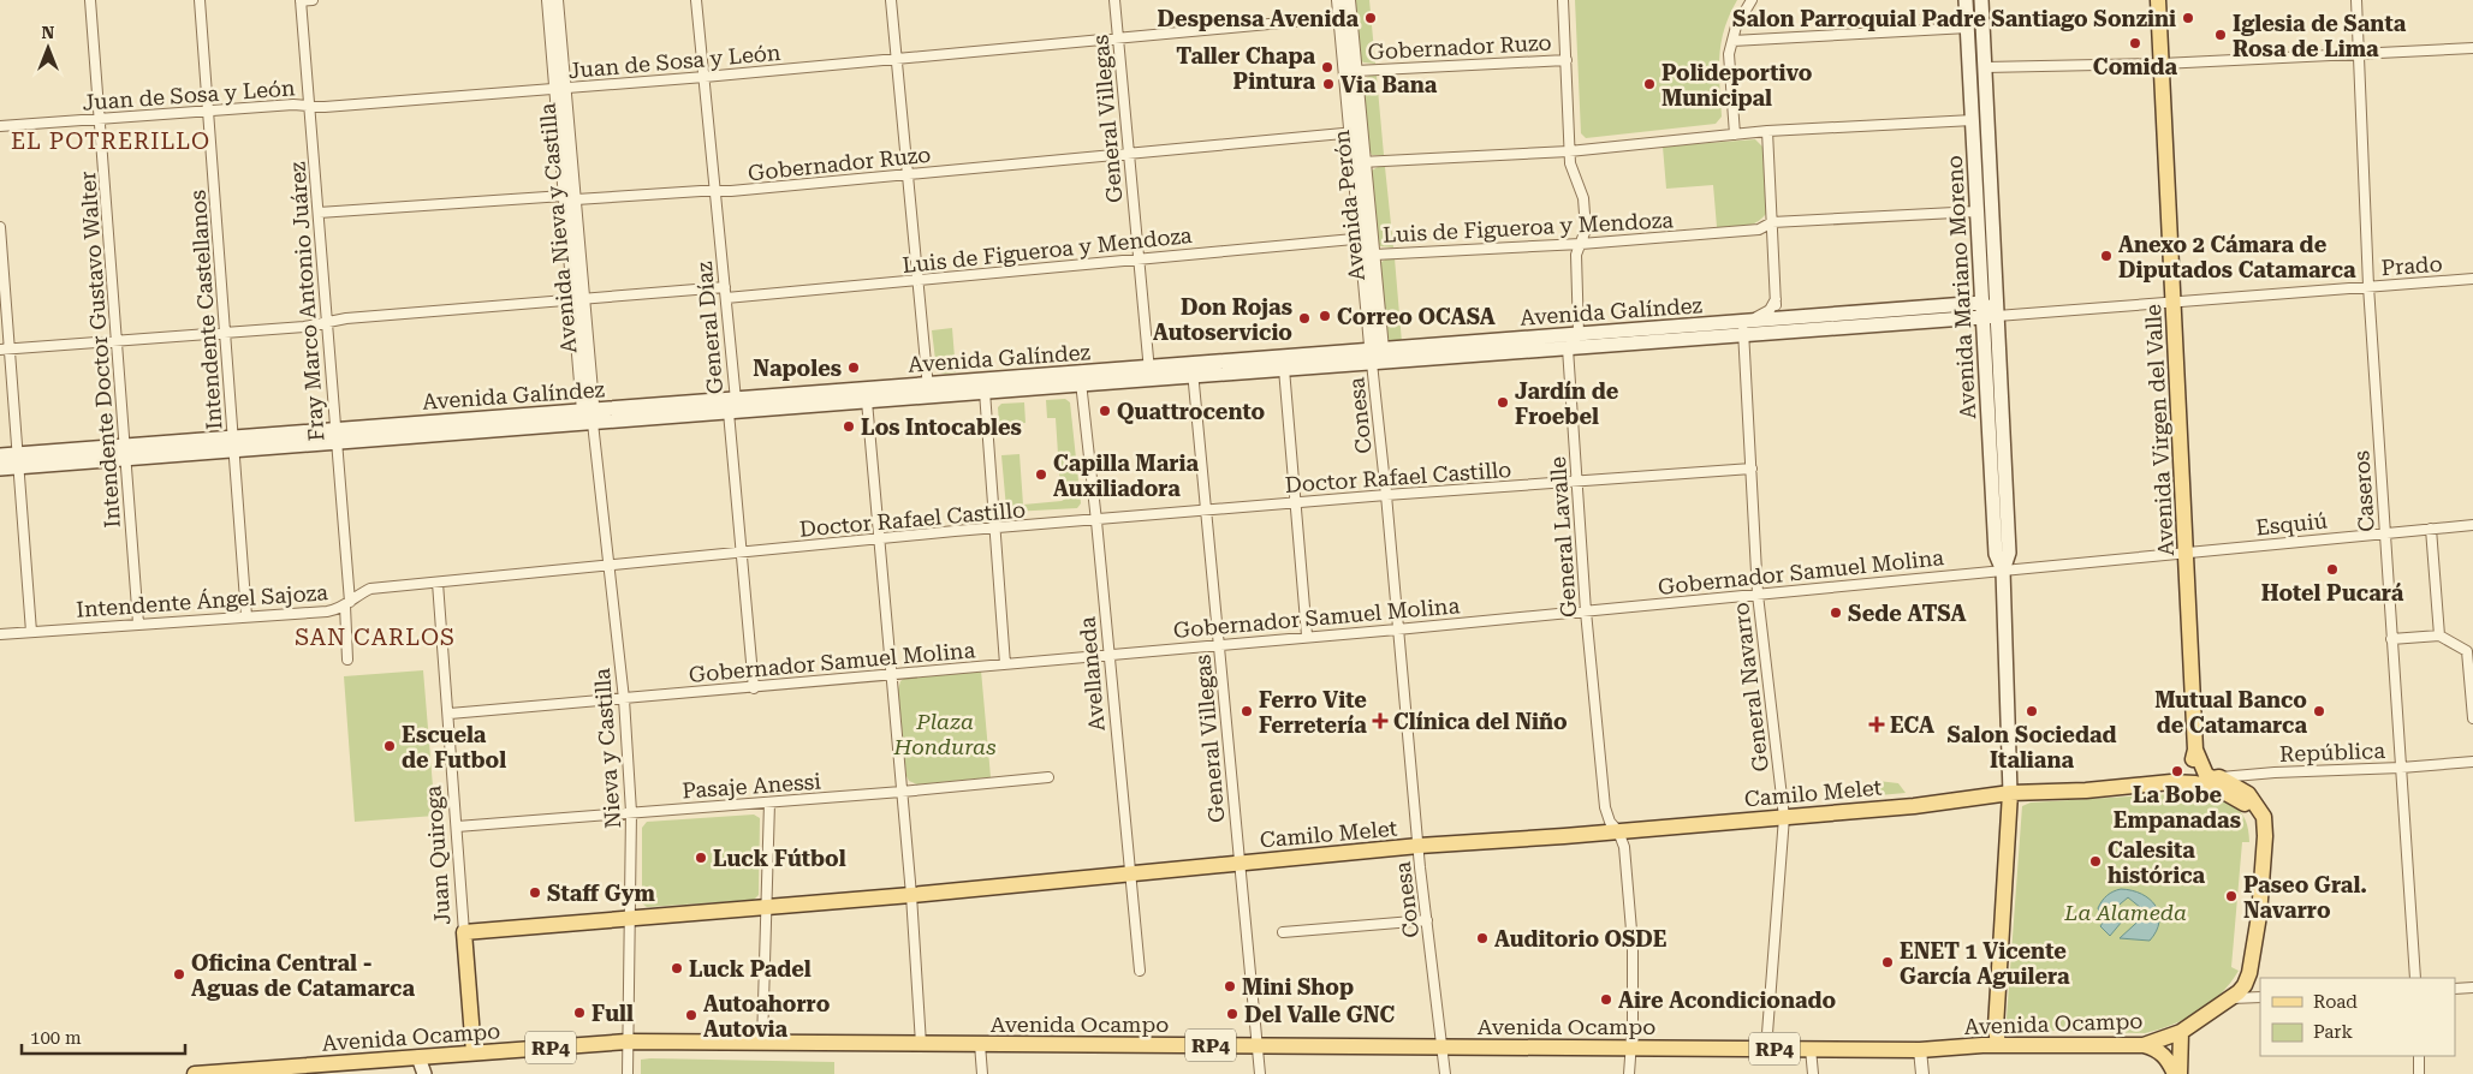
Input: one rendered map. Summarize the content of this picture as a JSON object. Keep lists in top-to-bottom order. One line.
{"streets":{"main road":["Avenida Mariano Moreno","Avenida Galíndez","Avenida Virgen del Valle","Camilo Melet","Juan Quiroga","Avenida Ocampo","RP4"],"street":["Gobernador Ruzo","Juan de Sosa y León","General Villegas","Avenida Perón","Luis de Figueroa y Mendoza","Avenida Nieva y Castilla","Prado","Fray Marco Antonio Juárez","Intendente Castellanos","General Díaz","Intendente Doctor Gustavo Walter","Conesa","Doctor Rafael Castillo","Caseros","Esquiú","General Lavalle","Gobernador Samuel Molina","Intendente Ángel Sajoza","Avellaneda","General Navarro","Nieva y Castilla","República","Pasaje Anessi"]},"crossings":[["Gobernador Ruzo","General Villegas"],["Gobernador Ruzo","Avenida Perón"],["Gobernador Ruzo","Avenida Nieva y Castilla"],["Gobernador Ruzo","Fray Marco Antonio Juárez"],["Gobernador Ruzo","General Díaz"],["Juan de Sosa y León","General Villegas"],["Juan de Sosa y León","Avenida Perón"],["Juan de Sosa y León","Avenida Nieva y Castilla"],["Juan de Sosa y León","Fray Marco Antonio Juárez"],["Juan de Sosa y León","Intendente Castellanos"],["Juan de Sosa y León","General Díaz"],["Juan de Sosa y León","Intendente Doctor Gustavo Walter"],["General Villegas","Luis de Figueroa y Mendoza"],["General Villegas","Avenida Galíndez"],["General Villegas","Doctor Rafael Castillo"],["General Villegas","Gobernador Samuel Molina"],["General Villegas","Camilo Melet"],["General Villegas","Avenida Ocampo"],["Avenida Perón","Luis de Figueroa y Mendoza"],["Avenida Perón","Avenida Galíndez"],["Avenida Perón","Conesa"],["Luis de Figueroa y Mendoza","Avenida Mariano Moreno"],["Luis de Figueroa y Mendoza","General Díaz"],["Avenida Nieva y Castilla","Avenida Galíndez"],["Avenida Nieva y Castilla","Nieva y Castilla"],["Prado","Avenida Galíndez"],["Prado","Avenida Virgen del Valle"],["Prado","Caseros"],["Avenida Mariano Moreno","Avenida Galíndez"],["Avenida Mariano Moreno","Gobernador Samuel Molina"],["Avenida Mariano Moreno","Camilo Melet"],["Avenida Mariano Moreno","Avenida Ocampo"],["Fray Marco Antonio Juárez","Avenida Galíndez"],["Fray Marco Antonio Juárez","Intendente Ángel Sajoza"],["Intendente Castellanos","Avenida Galíndez"],["Intendente Castellanos","Intendente Ángel Sajoza"],["Avenida Galíndez","General Díaz"],["Avenida Galíndez","Intendente Doctor Gustavo Walter"],["Avenida Galíndez","Conesa"],["Avenida Galíndez","Avenida Virgen del Valle"],["Avenida Galíndez","General Lavalle"],["Avenida Galíndez","Avellaneda"],["Avenida Galíndez","General Navarro"],["Avenida Galíndez","Nieva y Castilla"],["General Díaz","Doctor Rafael Castillo"],["General Díaz","Gobernador Samuel Molina"],["Intendente Doctor Gustavo Walter","Intendente Ángel Sajoza"],["Conesa","Doctor Rafael Castillo"],["Conesa","Gobernador Samuel Molina"],["Conesa","Camilo Melet"],["Conesa","Avenida Ocampo"],["Avenida Virgen del Valle","Esquiú"],["Avenida Virgen del Valle","Gobernador Samuel Molina"],["Avenida Virgen del Valle","República"],["Avenida Virgen del Valle","Camilo Melet"],["Doctor Rafael Castillo","General Lavalle"],["Doctor Rafael Castillo","Intendente Ángel Sajoza"],["Doctor Rafael Castillo","Avellaneda"],["Doctor Rafael Castillo","General Navarro"],["Doctor Rafael Castillo","Nieva y Castilla"],["Doctor Rafael Castillo","Juan Quiroga"],["Caseros","Esquiú"],["Caseros","República"],["Esquiú","Gobernador Samuel Molina"],["General Lavalle","Gobernador Samuel Molina"],["General Lavalle","Camilo Melet"],["General Lavalle","Avenida Ocampo"],["Gobernador Samuel Molina","Avellaneda"],["Gobernador Samuel Molina","General Navarro"],["Gobernador Samuel Molina","Nieva y Castilla"],["Gobernador Samuel Molina","Juan Quiroga"],["Intendente Ángel Sajoza","Juan Quiroga"],["Avellaneda","Camilo Melet"],["General Navarro","Camilo Melet"],["General Navarro","Avenida Ocampo"],["Nieva y Castilla","Pasaje Anessi"],["Nieva y Castilla","Camilo Melet"],["Nieva y Castilla","Avenida Ocampo"],["República","Camilo Melet"],["Pasaje Anessi","Juan Quiroga"],["Camilo Melet","Juan Quiroga"],["Juan Quiroga","Avenida Ocampo"]],"districts":["EL POTRERILLO","SAN CARLOS"],"parks":["Plaza Honduras","La Alameda"],"places":{"other":["Despensa Avenida","Salon Parroquial Padre Santiago Sonzini","Iglesia de Santa Rosa de Lima","Comida","Taller Chapa Pintura","Via Bana","Polideportivo Municipal","Anexo 2 Cámara de Diputados Catamarca","Correo OCASA","Don Rojas Autoservicio","Napoles","Jardín de Froebel","Quattrocento","Los Intocables","Capilla Maria Auxiliadora","Hotel Pucará","Sede ATSA","Ferro Vite Ferretería","Salon Sociedad Italiana","Mutual Banco de Catamarca","Escuela de Futbol","La Bobe Empanadas","Luck Fútbol","Calesita histórica","Staff Gym","Paseo Gral. Navarro","Auditorio OSDE","ENET 1 Vicente García Aguilera","Luck Padel","Oficina Central - Aguas de Catamarca","Mini Shop","Aire Acondicionado","Full","Del Valle GNC","Autoahorro Autovia"],"health":["Clínica del Niño","ECA"]},"legend":["Road","Park"],"scale_bar":"100 m","north":"top"}
